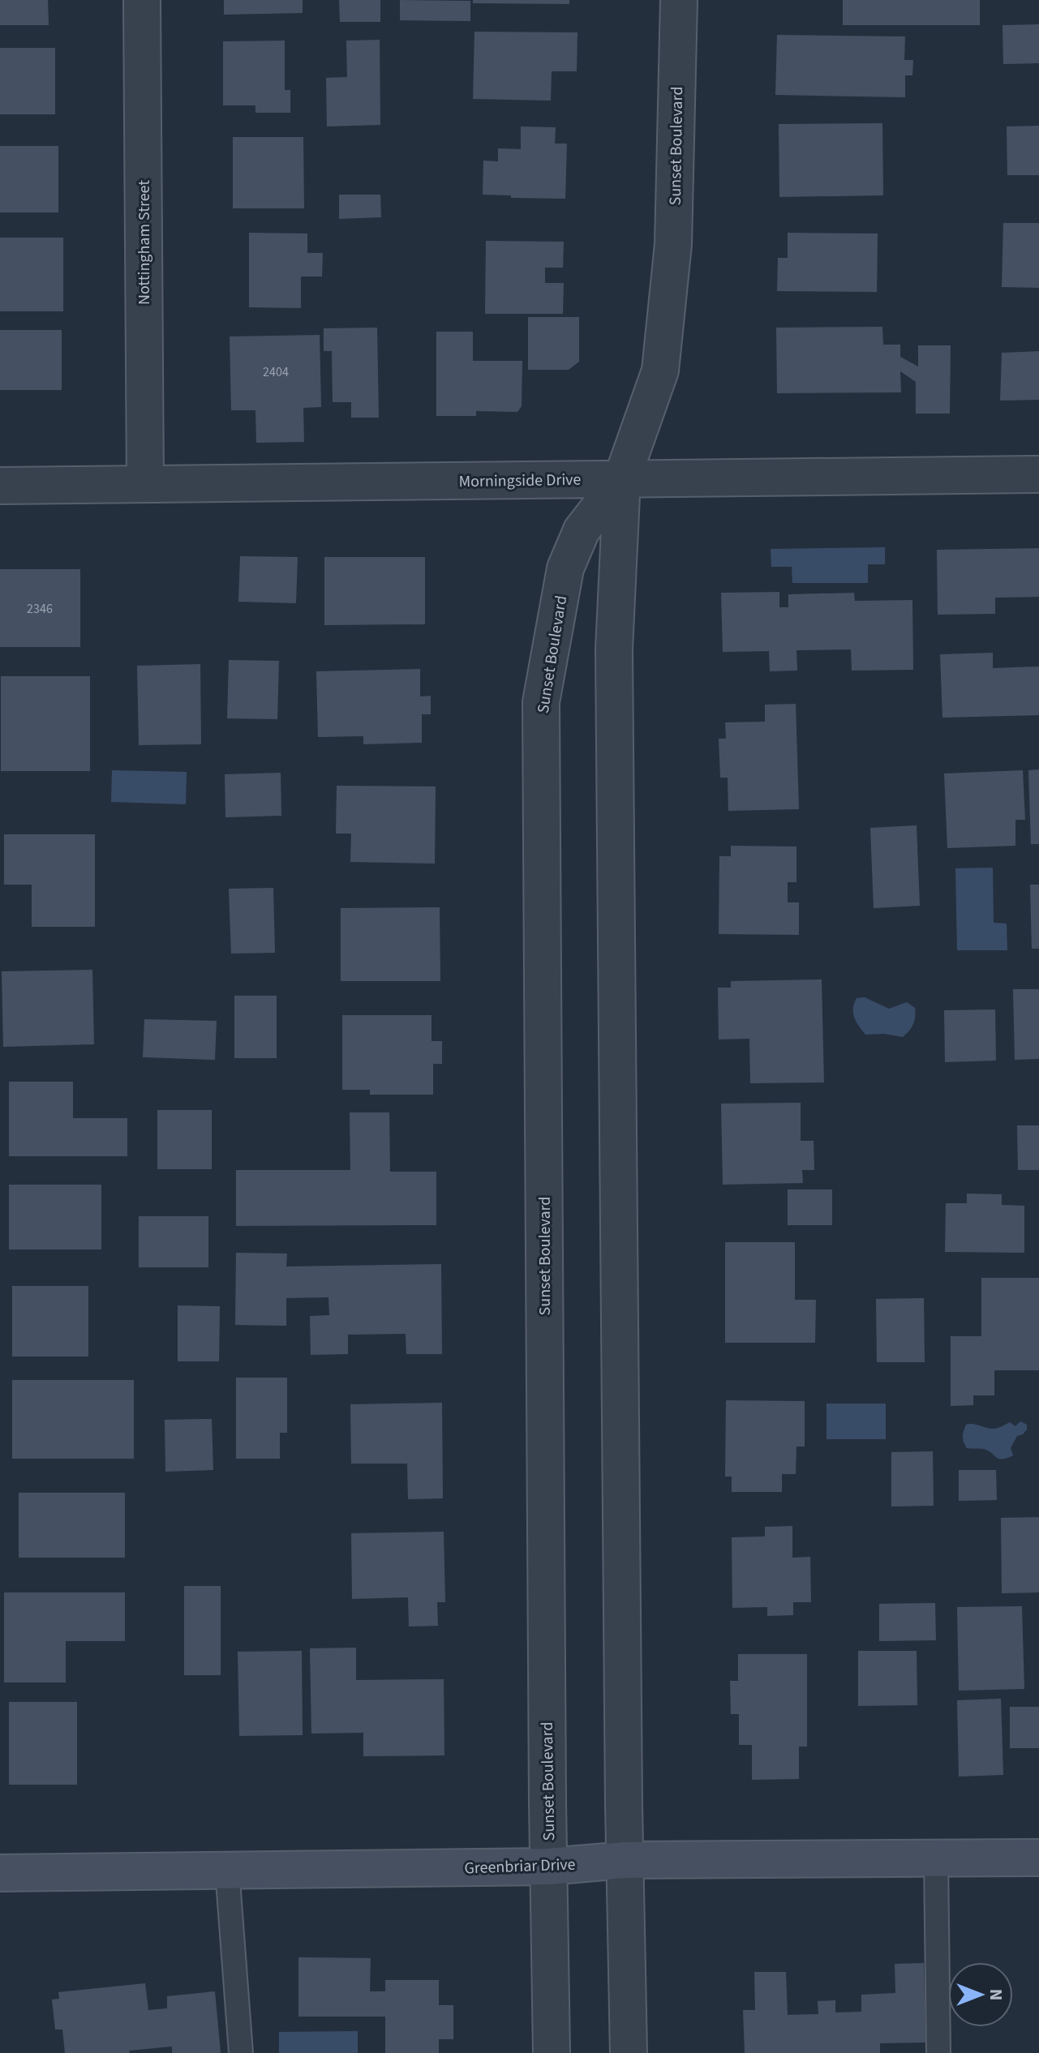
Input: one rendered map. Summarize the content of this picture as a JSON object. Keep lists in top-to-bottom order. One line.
{"streets":{"main road":["Greenbriar Drive"],"street":["Sunset Boulevard","Nottingham Street","Morningside Drive"]},"crossings":[["Sunset Boulevard","Morningside Drive"],["Sunset Boulevard","Greenbriar Drive"],["Nottingham Street","Morningside Drive"]],"house_numbers":["2404","2346"],"north":"right"}
